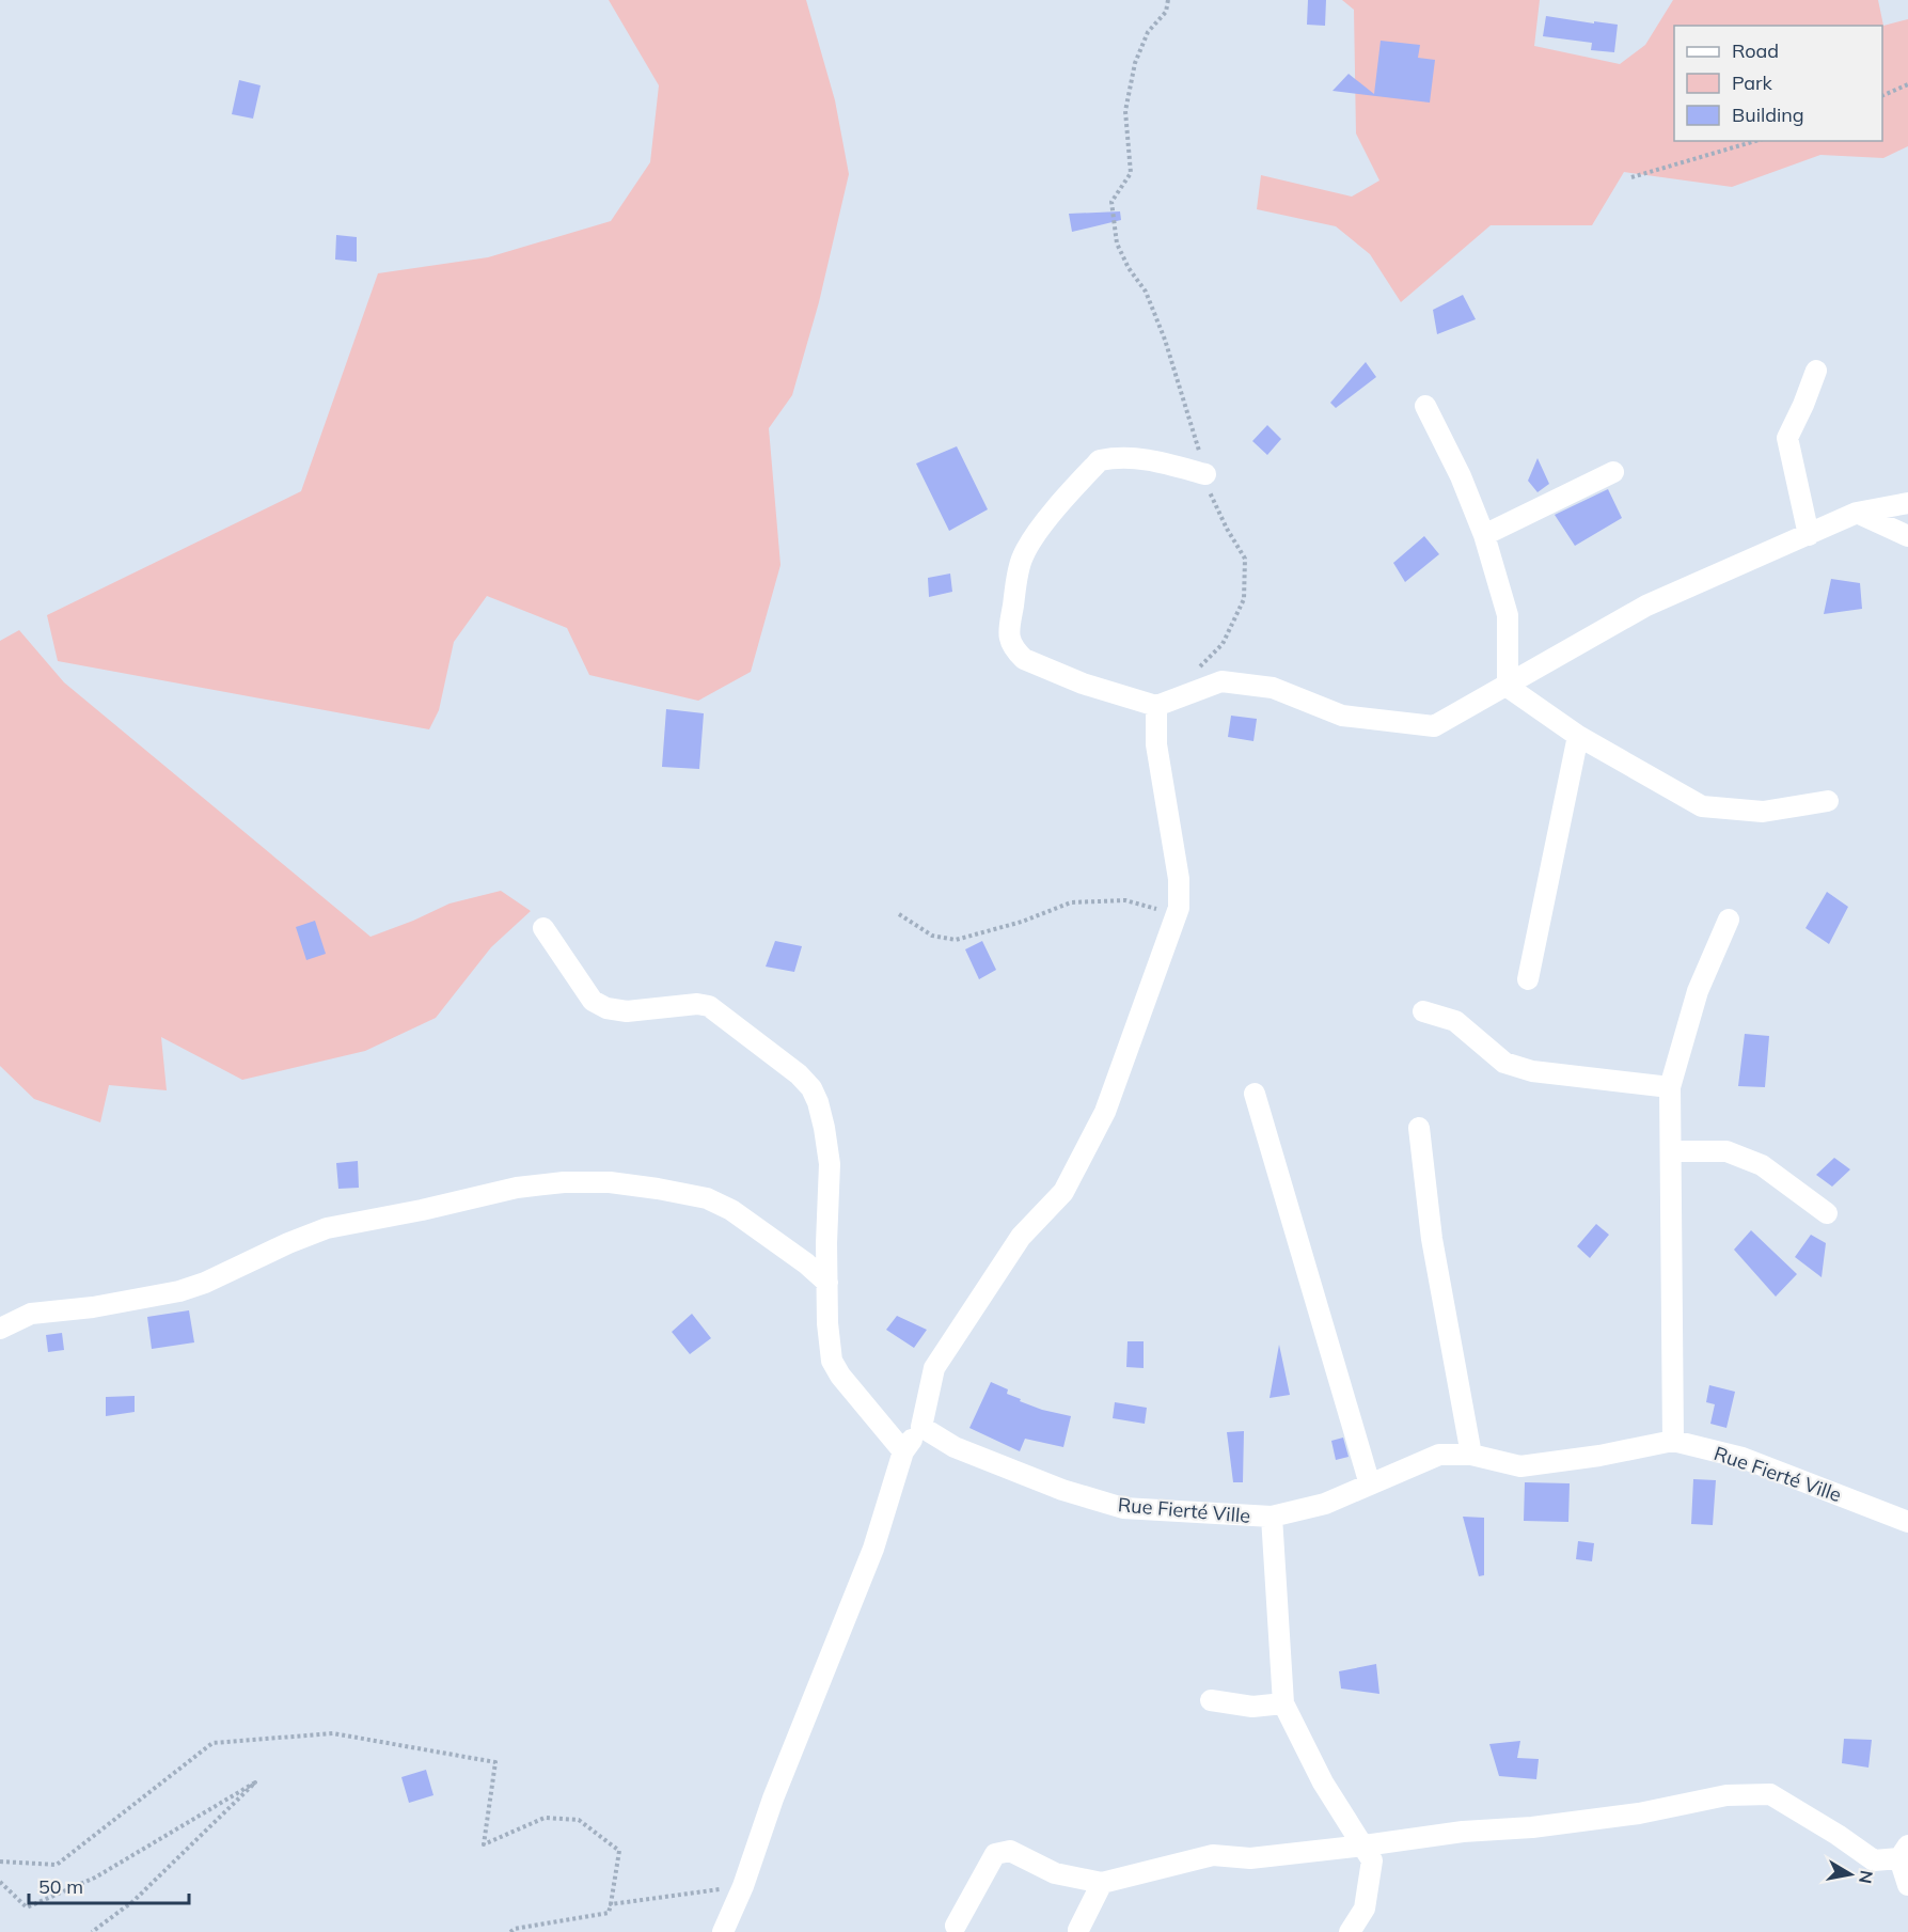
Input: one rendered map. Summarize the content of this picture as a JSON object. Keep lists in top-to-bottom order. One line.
{"streets":{"street":["Rue Fierté Ville"]},"legend":["Road","Park","Building"],"scale_bar":"50 m","north":"right"}
